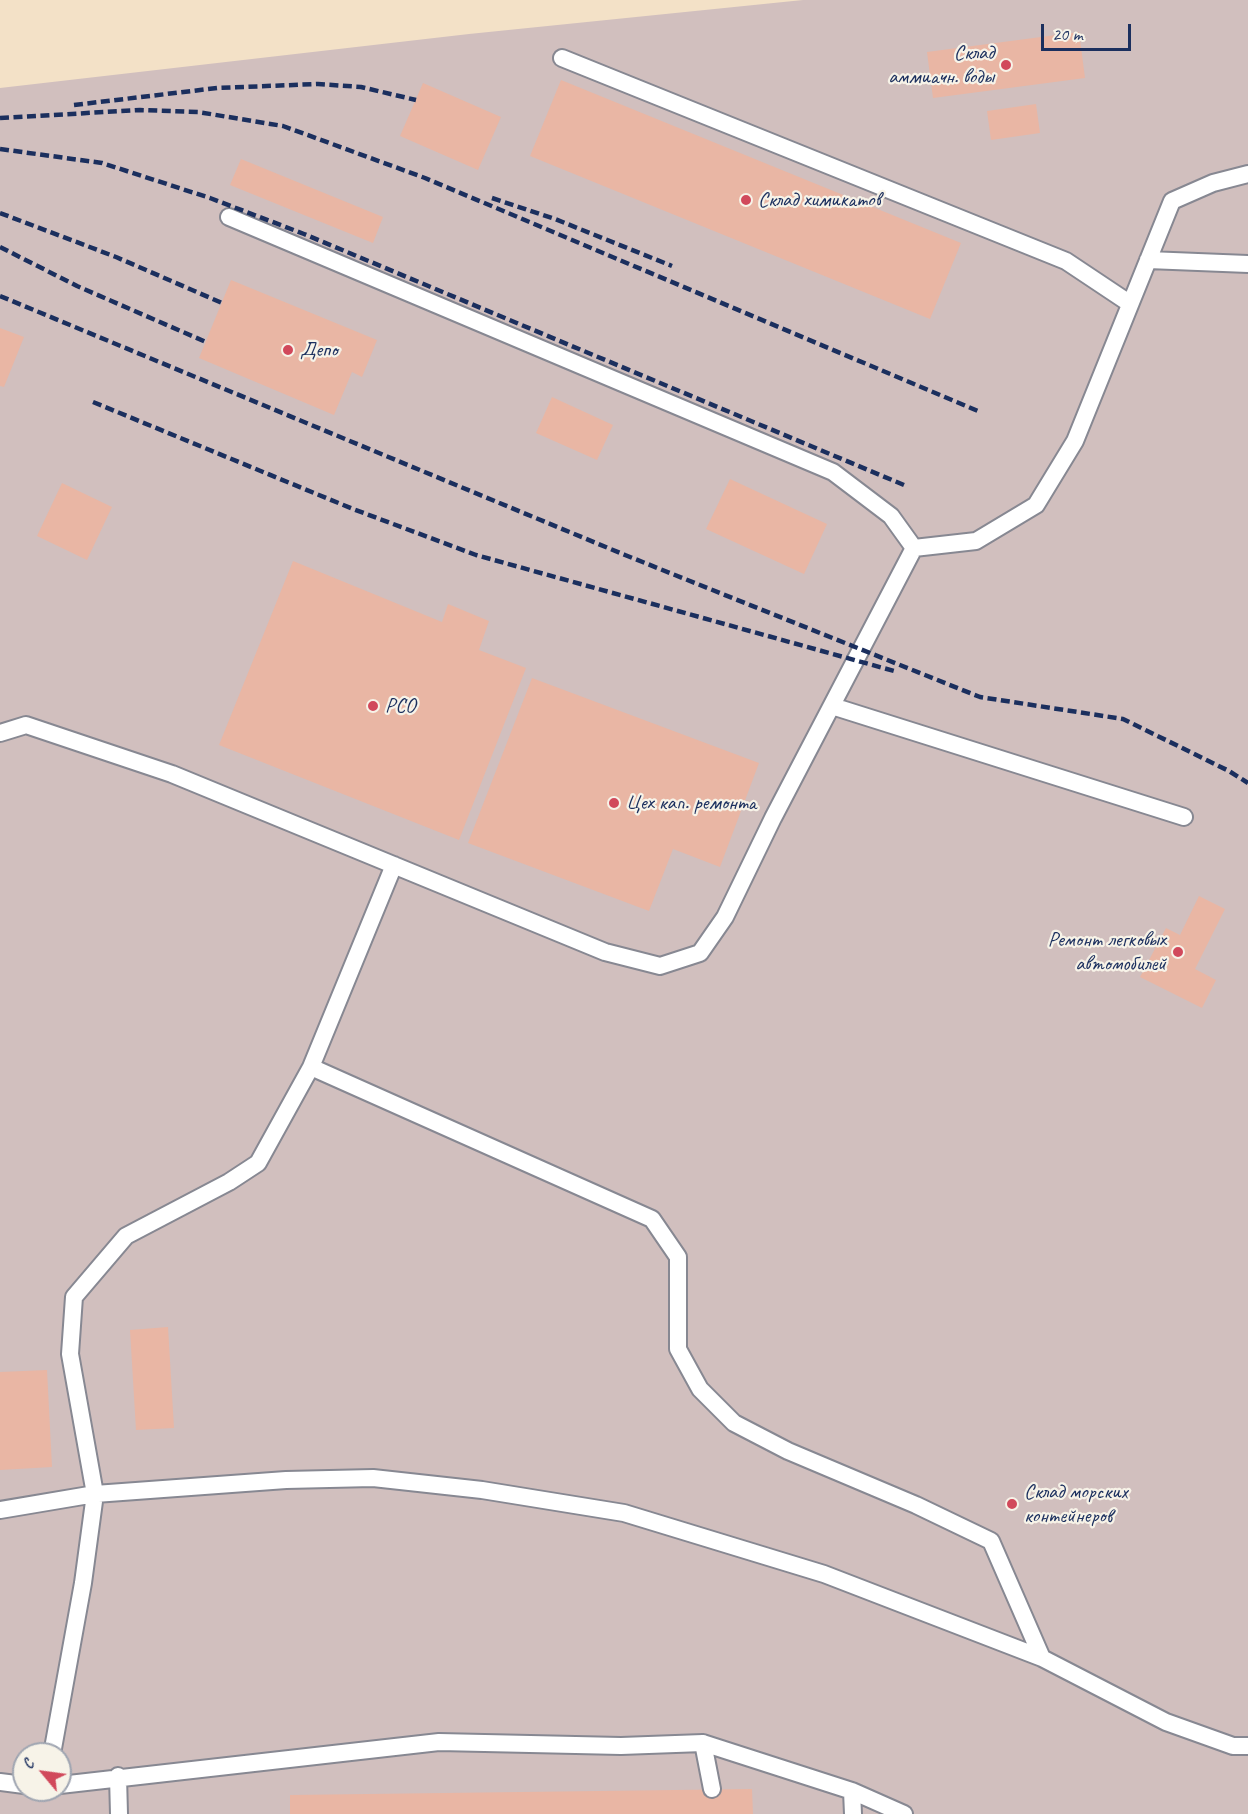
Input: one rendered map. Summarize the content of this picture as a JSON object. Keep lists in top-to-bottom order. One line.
{"places":["Склад аммиачн. воды","Склад химикатов","Депо","РСО","Цех кап. ремонта","Ремонт легковых автомобилей","Склад морских контейнеров"],"scale_bar":"20 m","north":"top left"}
